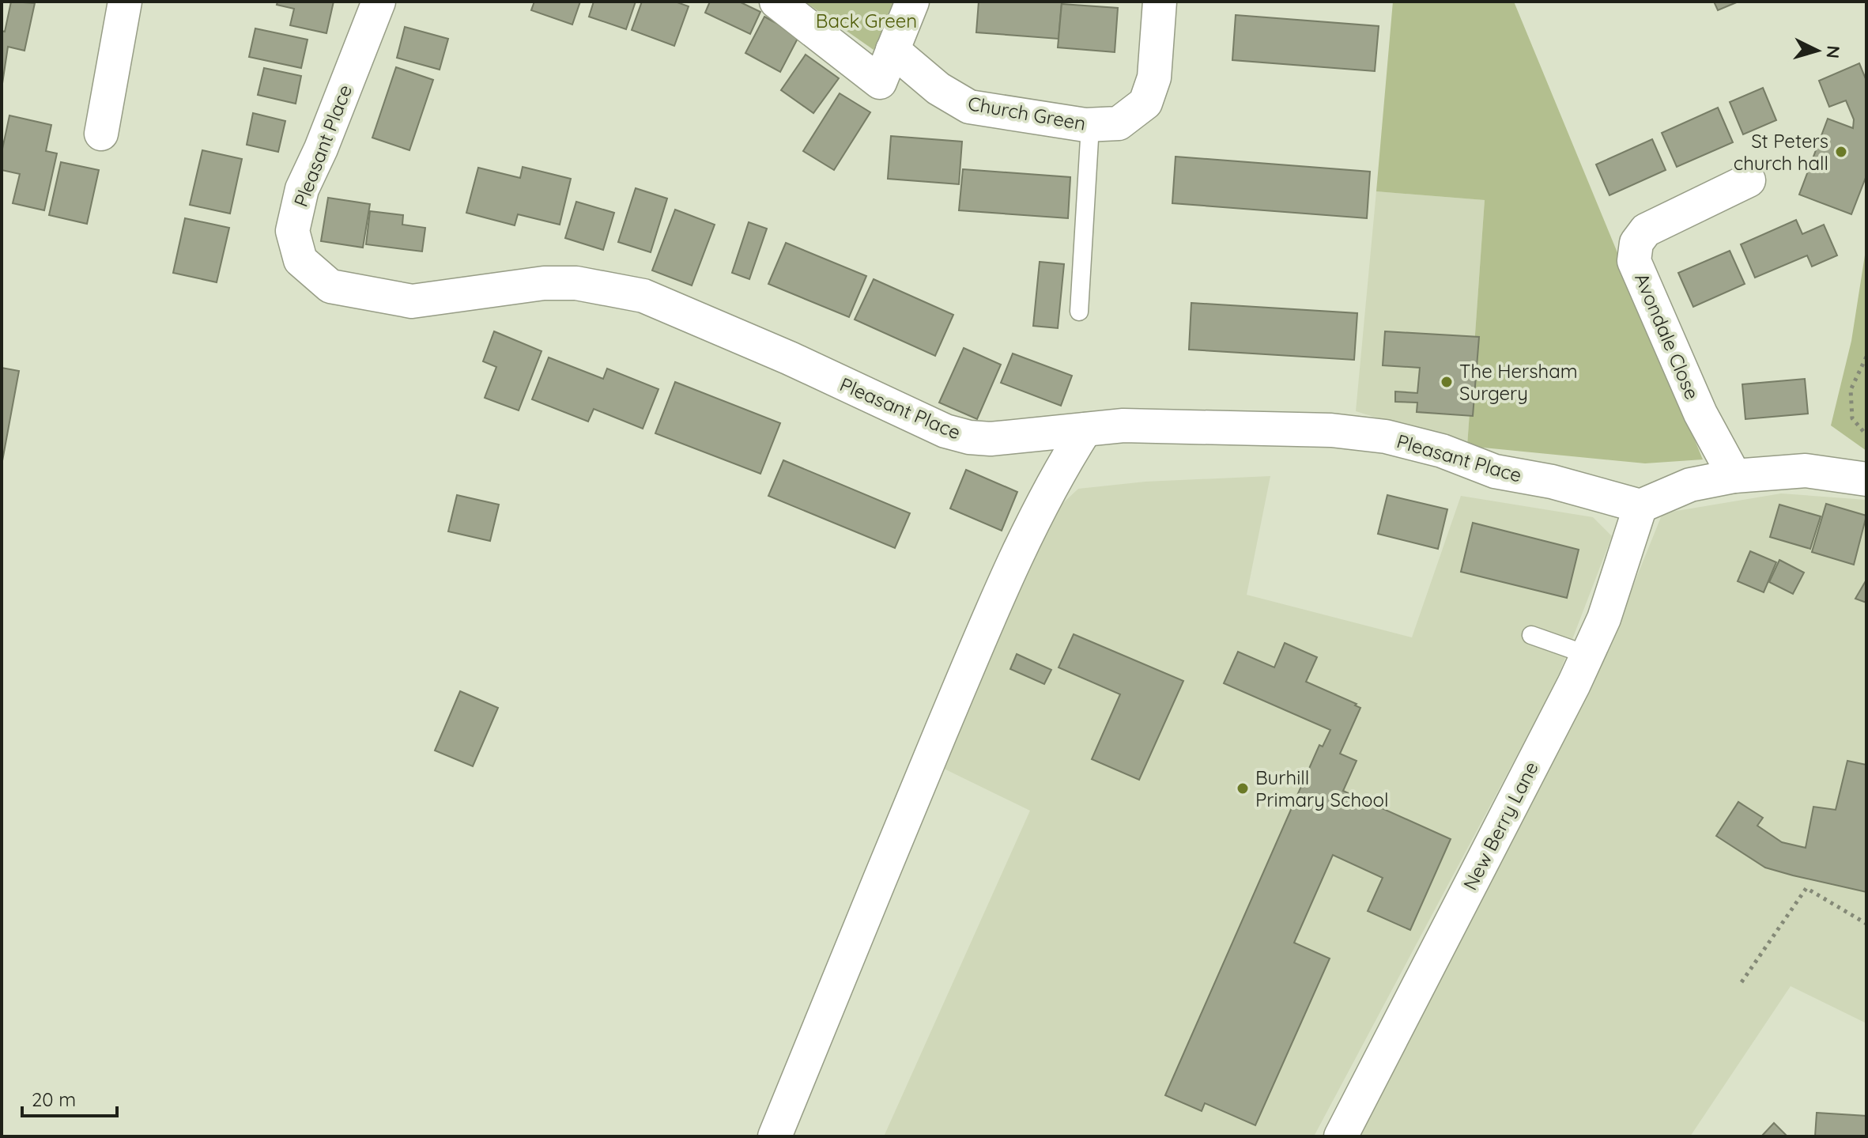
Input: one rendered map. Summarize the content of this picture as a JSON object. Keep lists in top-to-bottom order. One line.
{"streets":{"street":["Church Green","Pleasant Place","Avondale Close","New Berry Lane"]},"crossings":[["Pleasant Place","New Berry Lane"]],"parks":["Back Green"],"places":["St Peters church hall","The Hersham Surgery","Burhill Primary School"],"scale_bar":"20 m","north":"right"}
